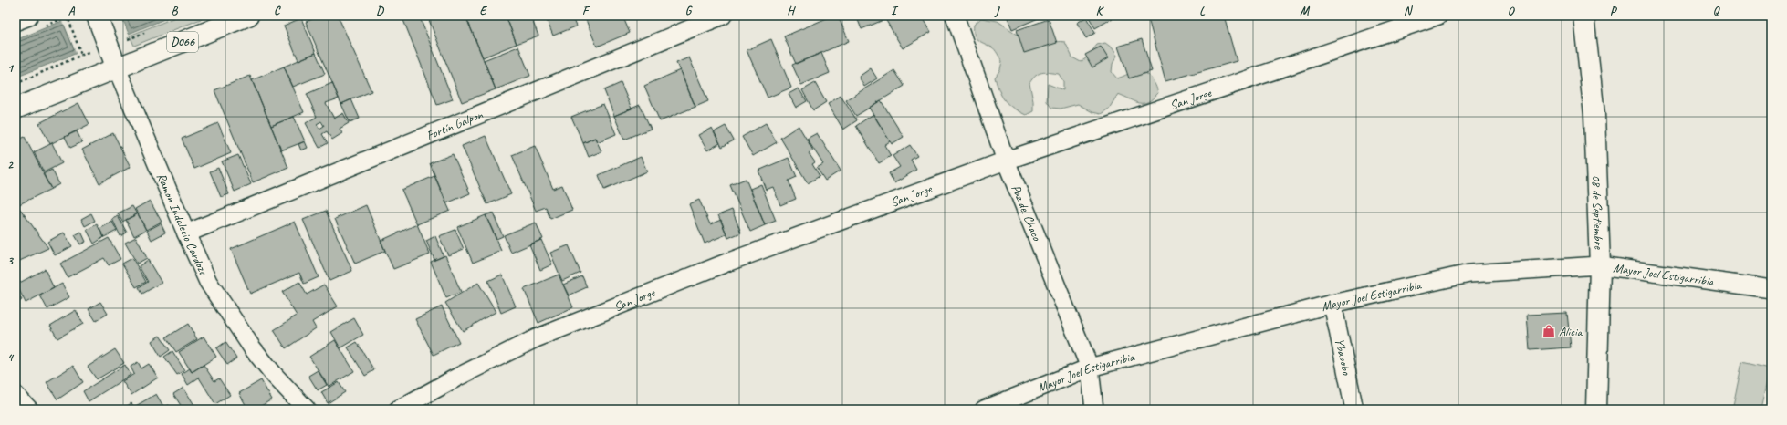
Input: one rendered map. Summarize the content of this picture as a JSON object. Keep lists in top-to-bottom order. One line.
{"streets":{"main road":["D066","08 de Septiembre","Ramon Indalecio Cardozo"],"street":["San Jorge","Fortín Galpon","Paz del Chaco","Mayor Joel Estigarribia","Ybapobo"]},"crossings":[["D066","Ramon Indalecio Cardozo"],["San Jorge","Paz del Chaco"],["Fortín Galpon","Ramon Indalecio Cardozo"],["Paz del Chaco","Mayor Joel Estigarribia"],["08 de Septiembre","Mayor Joel Estigarribia"],["Mayor Joel Estigarribia","Ybapobo"]],"places":{"shop":["Alicia"]},"grid":{"columns":["A","B","C","D","E","F","G","H","I","J","K","L","M","N","O","P","Q"],"rows":["1","2","3","4"]}}
